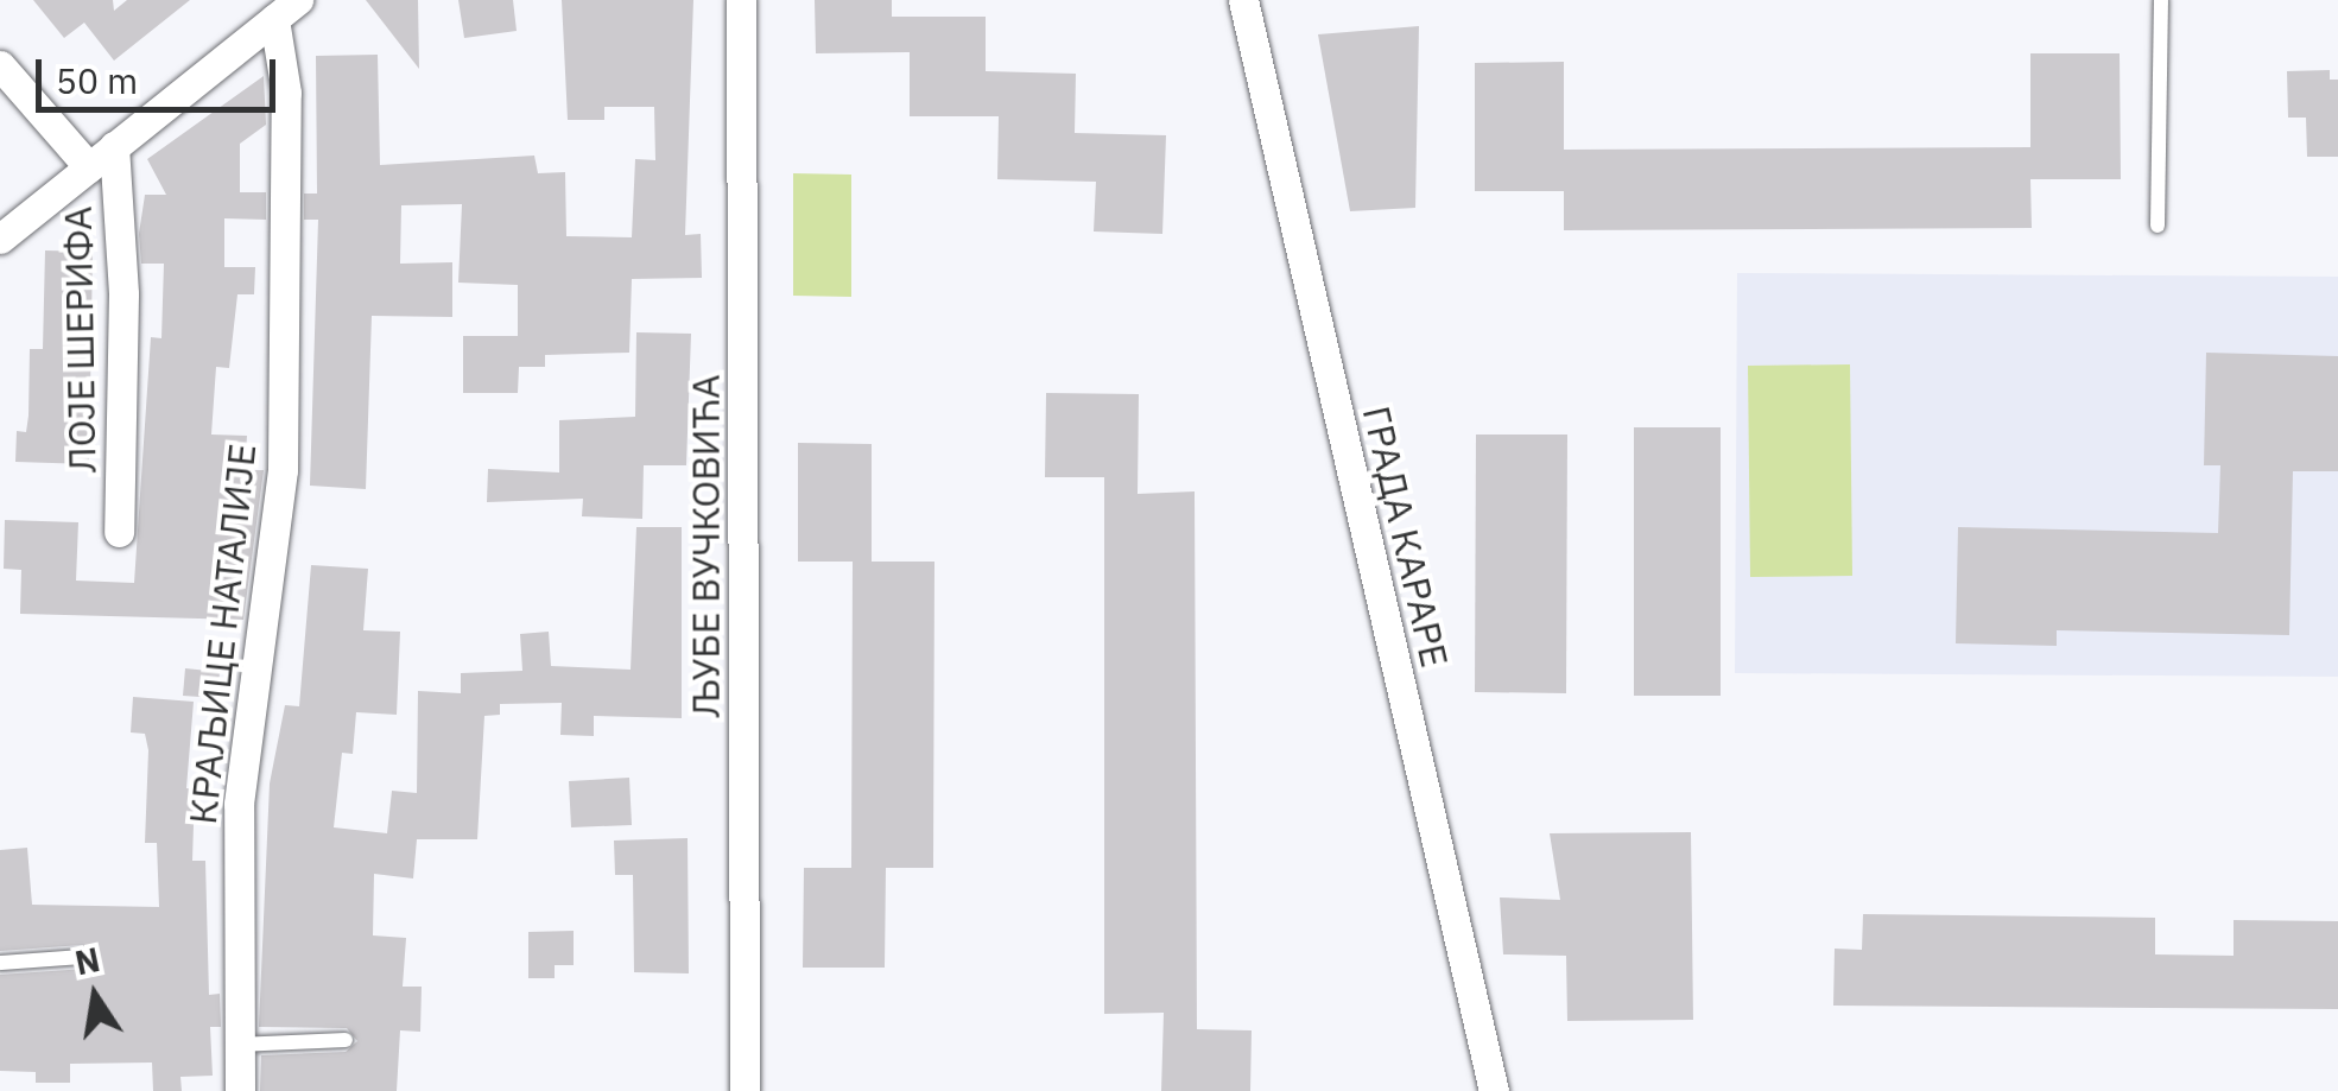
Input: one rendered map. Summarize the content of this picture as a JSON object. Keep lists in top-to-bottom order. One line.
{"streets":{"street":["ЛОЈЕ ШЕРИФА","ГРАДА КАРАРЕ","ЉУБЕ ВУЧКОВИЋА","КРАЉИЦЕ НАТАЛИЈЕ"]},"scale_bar":"50 m","north":"top"}
